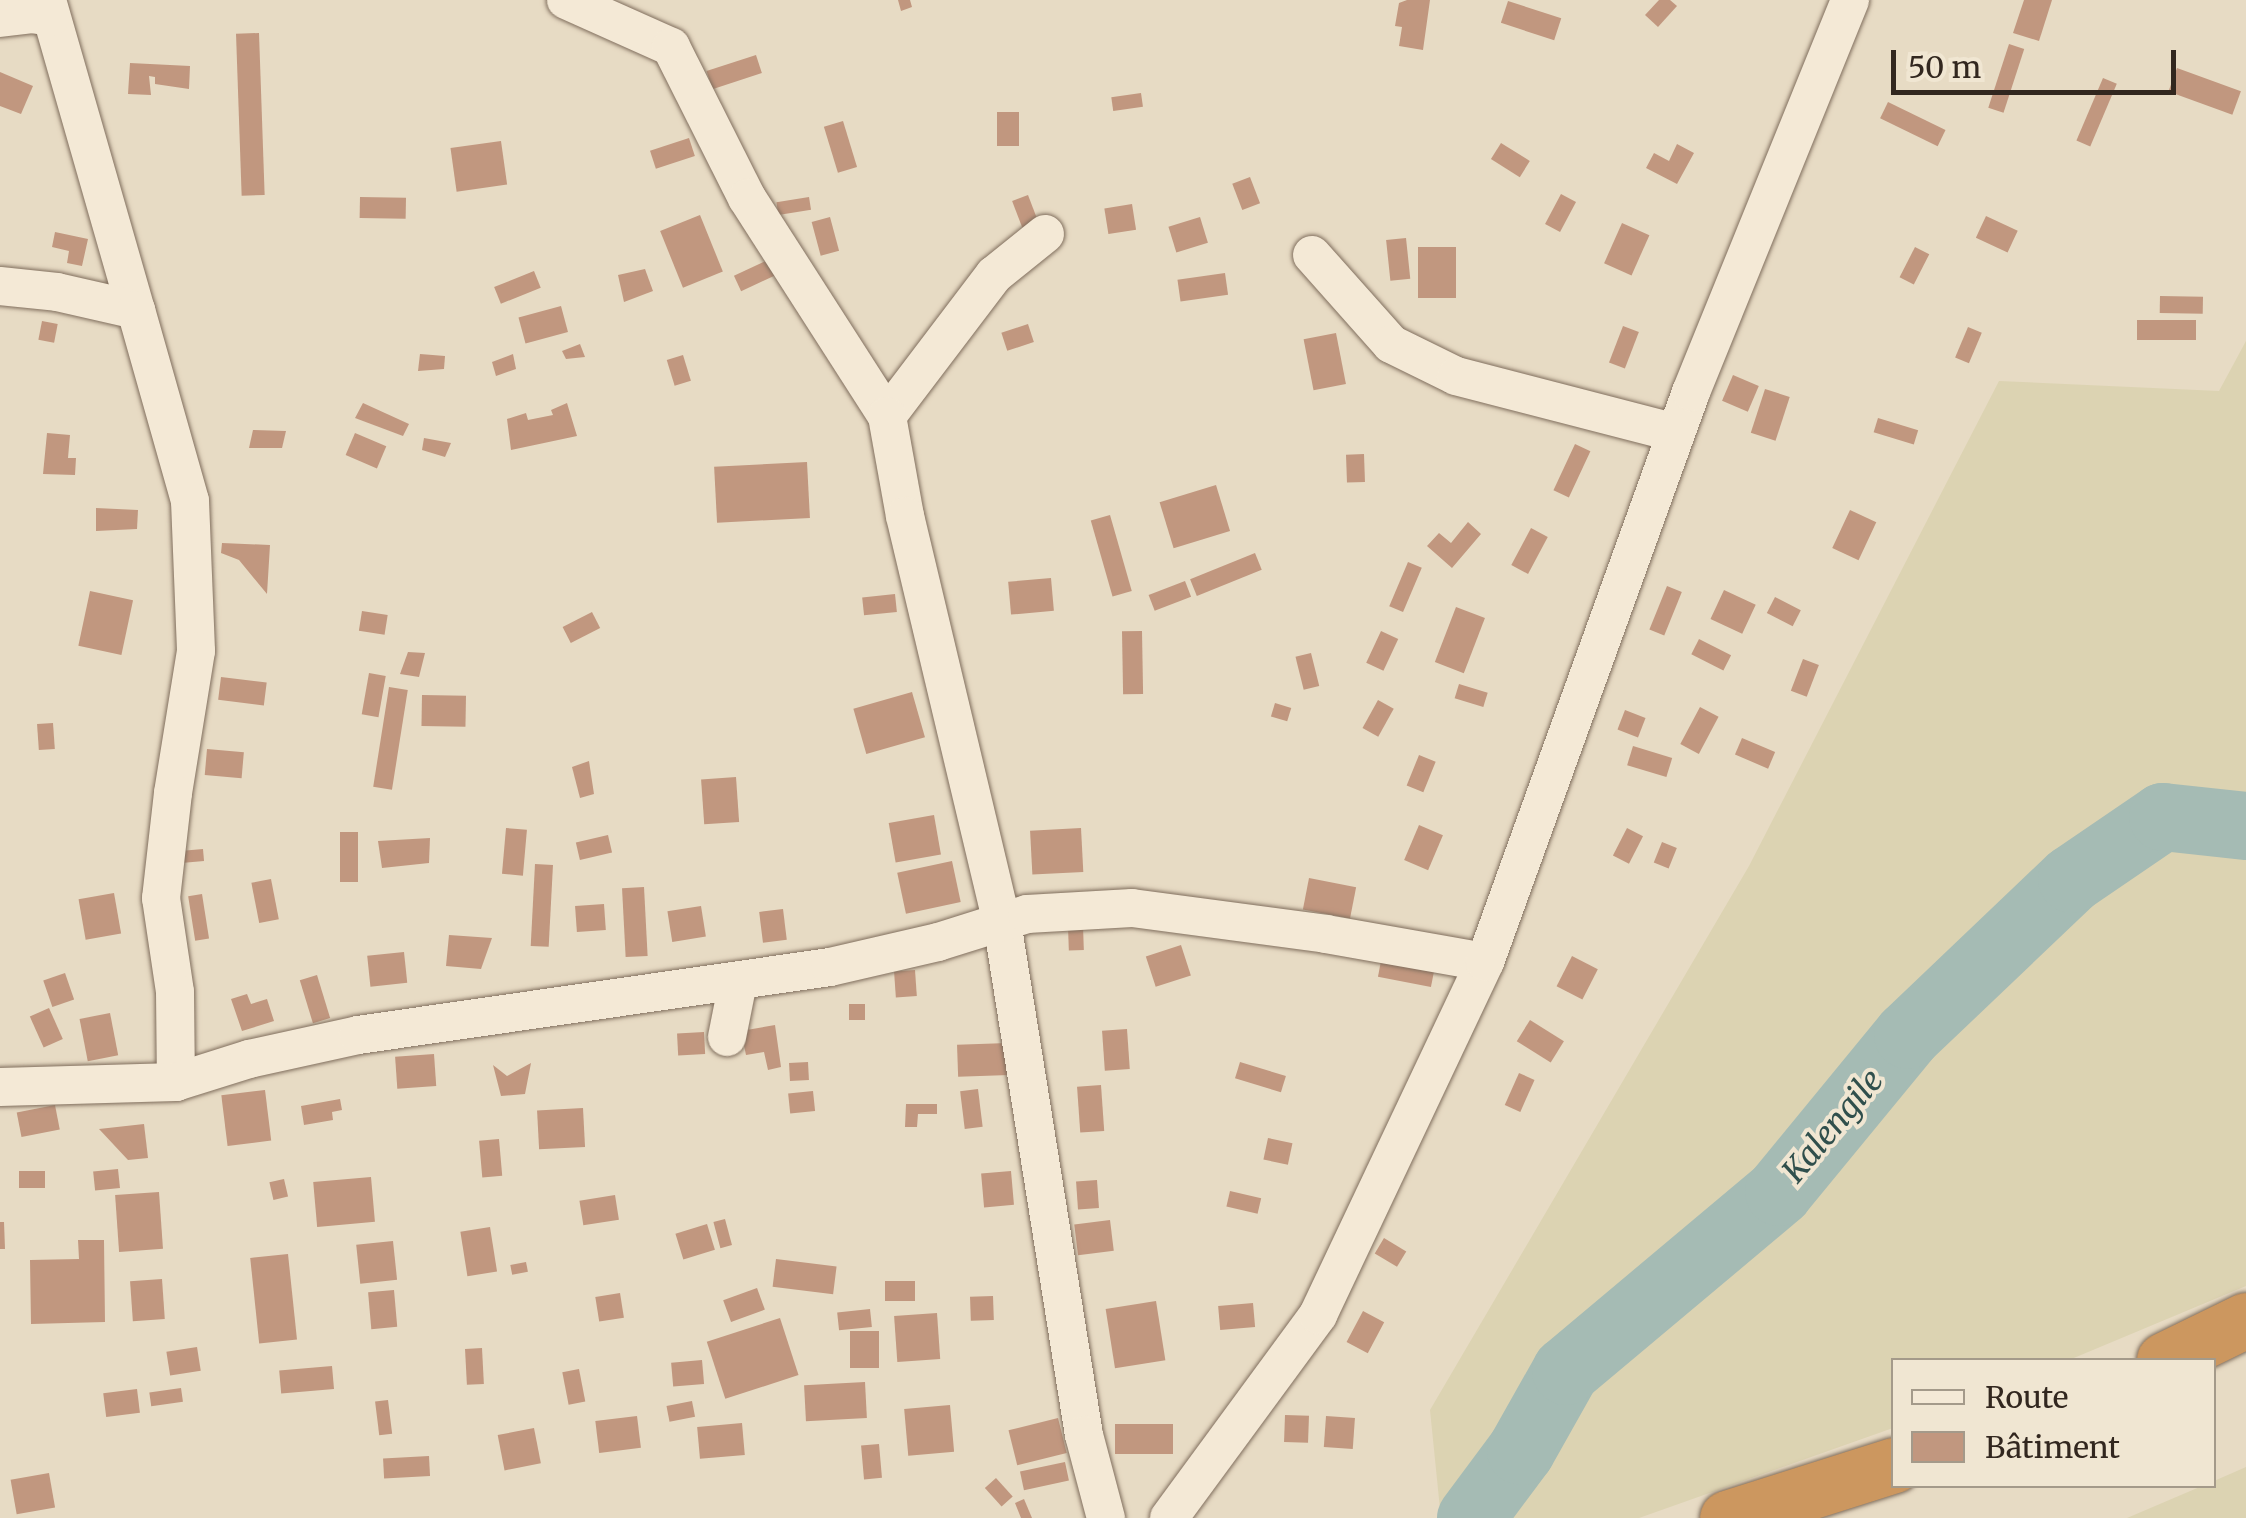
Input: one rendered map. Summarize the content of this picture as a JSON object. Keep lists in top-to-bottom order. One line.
{"water":["Kalengile"],"legend":["Route","Bâtiment"],"scale_bar":"50 m"}
